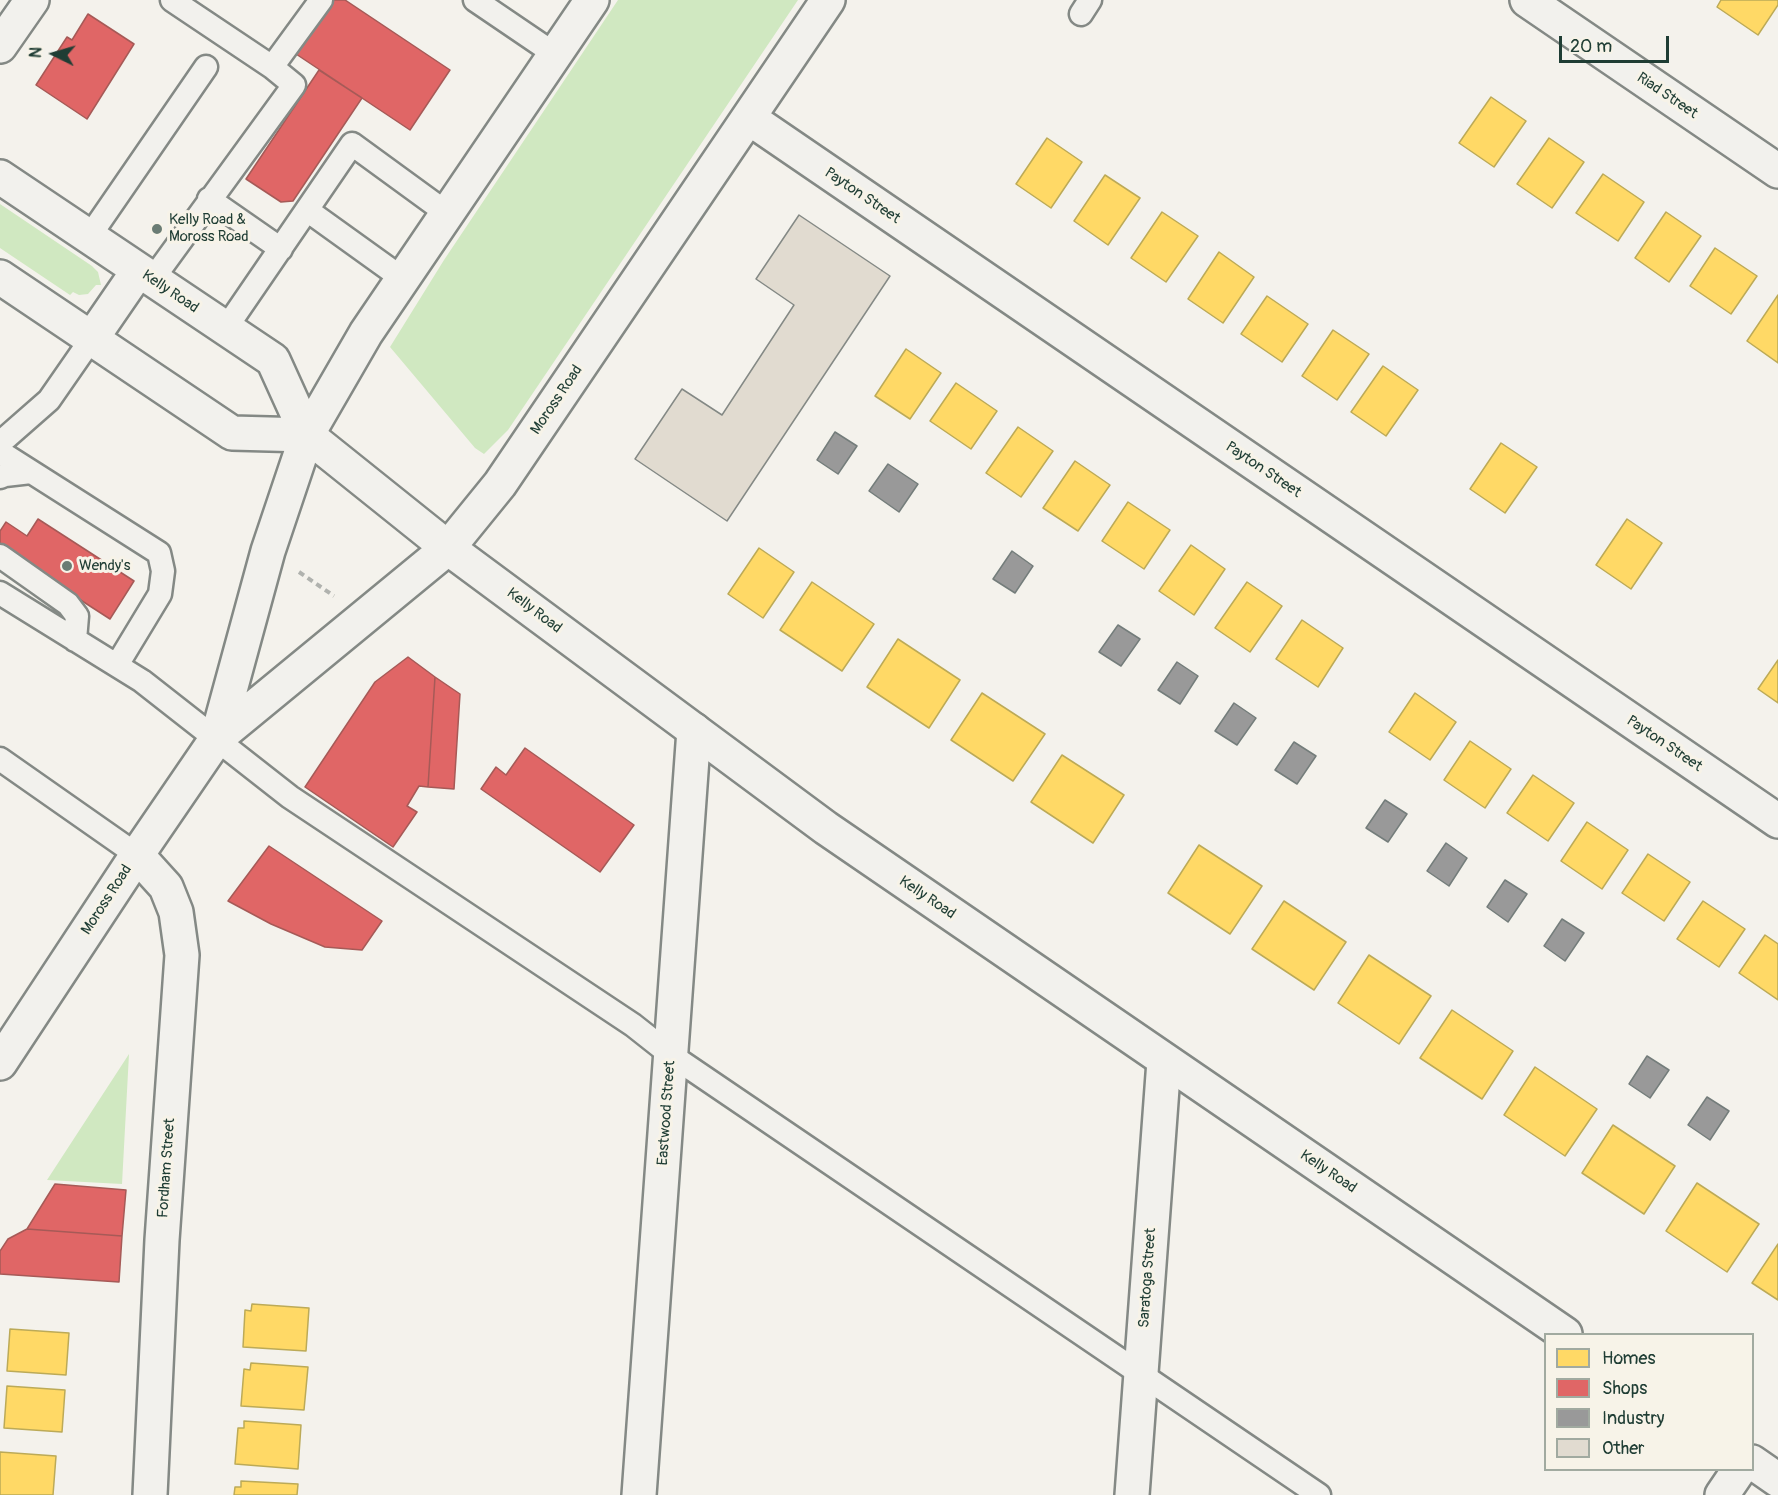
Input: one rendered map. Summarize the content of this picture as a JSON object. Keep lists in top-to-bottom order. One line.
{"streets":{"street":["Riad Street","Payton Street","Kelly Road","Moross Road","Eastwood Street","Fordham Street","Saratoga Street"]},"crossings":[["Payton Street","Moross Road"],["Kelly Road","Moross Road"],["Kelly Road","Eastwood Street"],["Kelly Road","Saratoga Street"],["Moross Road","Fordham Street"]],"places":["Kelly Road & Moross Road","Wendy's"],"legend":["Homes","Shops","Industry","Other"],"scale_bar":"20 m","north":"left"}
